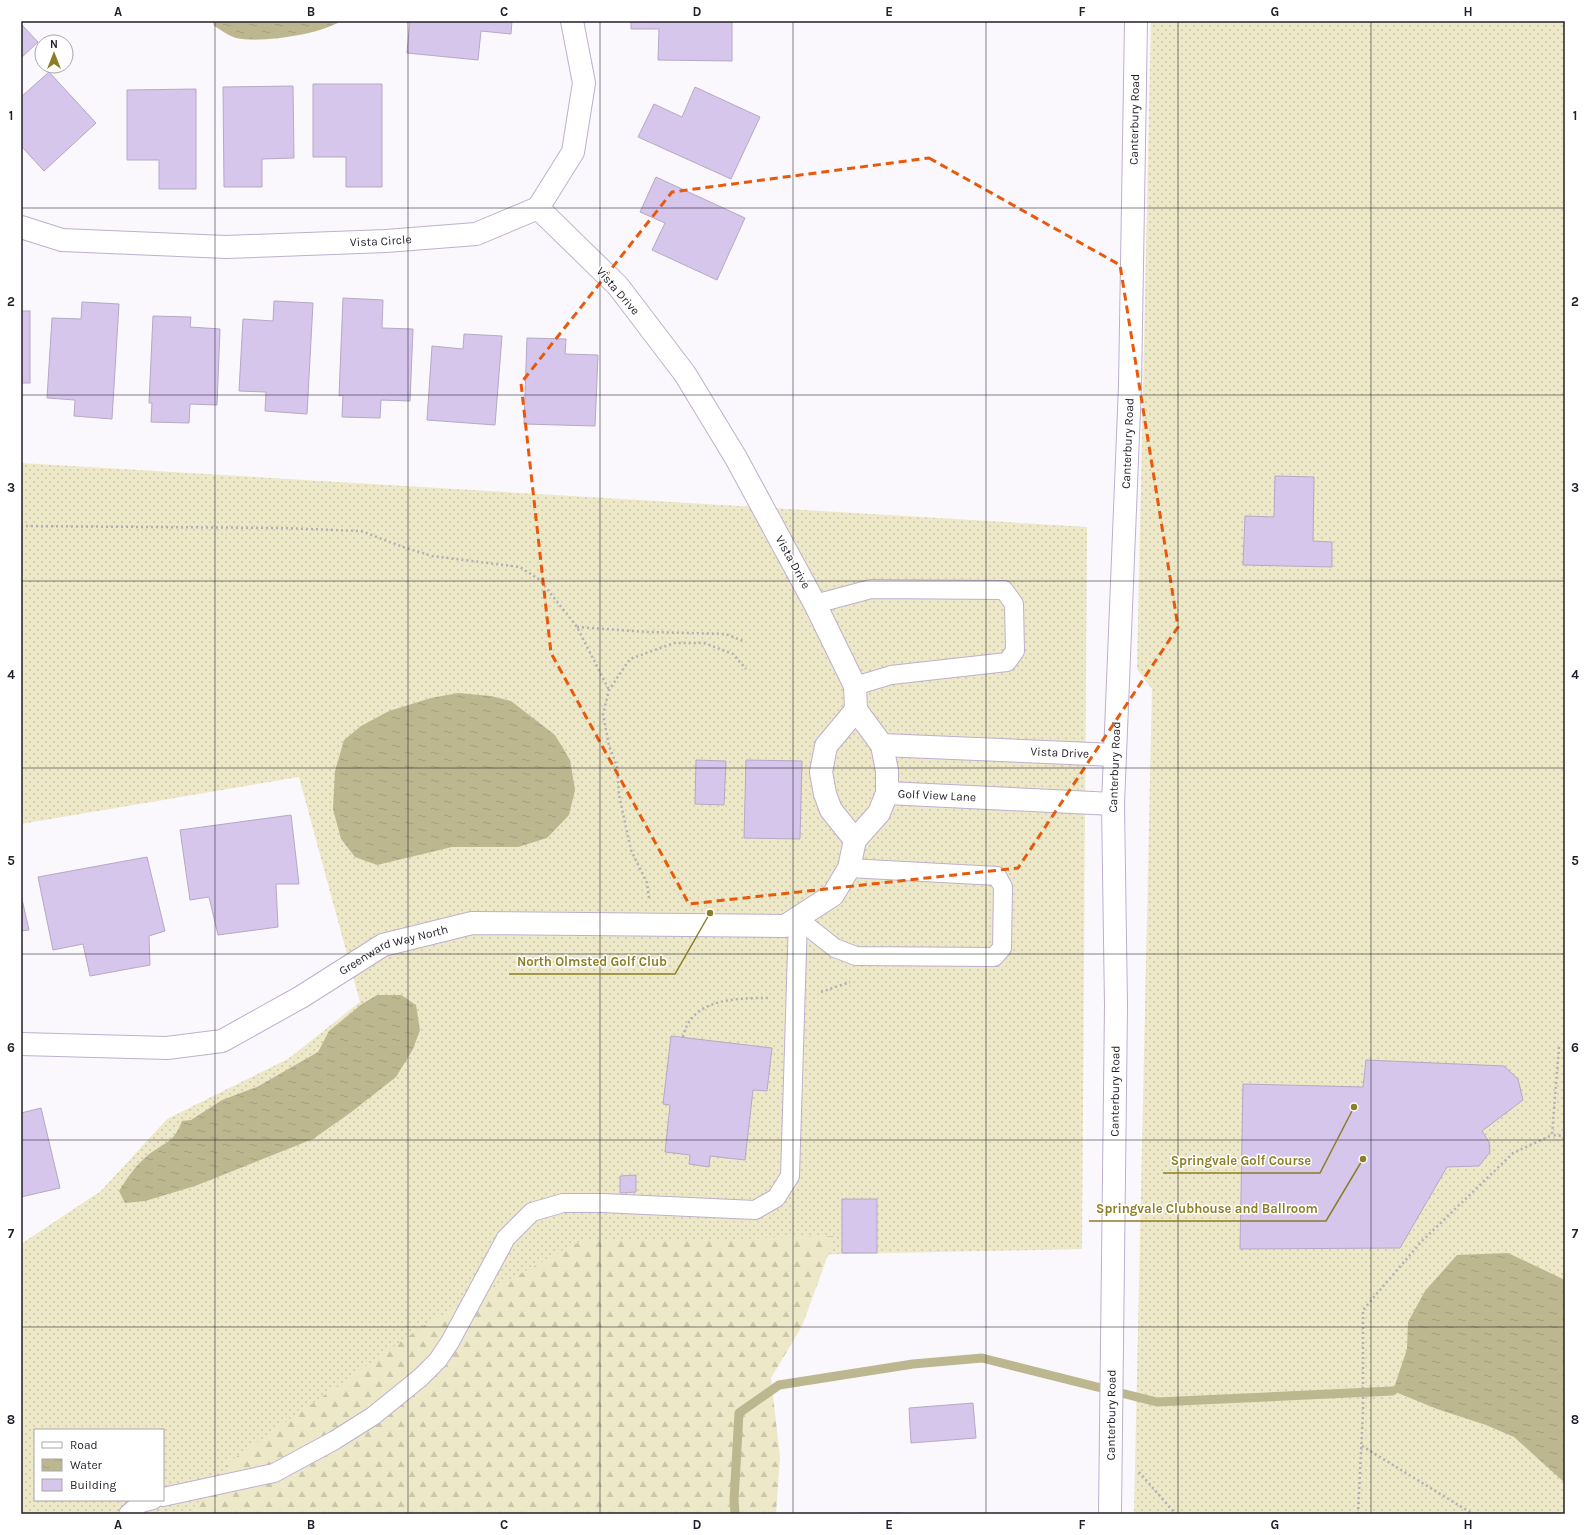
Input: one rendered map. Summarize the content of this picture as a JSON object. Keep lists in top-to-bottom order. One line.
{"streets":{"street":["Canterbury Road","Vista Circle","Vista Drive","Golf View Lane","Greenward Way North"]},"crossings":[["Canterbury Road","Vista Drive"],["Canterbury Road","Golf View Lane"],["Vista Circle","Vista Drive"],["Golf View Lane","Greenward Way North"]],"places":["North Olmsted Golf Club","Springvale Golf Course","Springvale Clubhouse and Ballroom"],"legend":["Road","Water","Building"],"north":"top","grid":{"columns":["A","B","C","D","E","F","G","H"],"rows":["1","2","3","4","5","6","7","8"]}}
